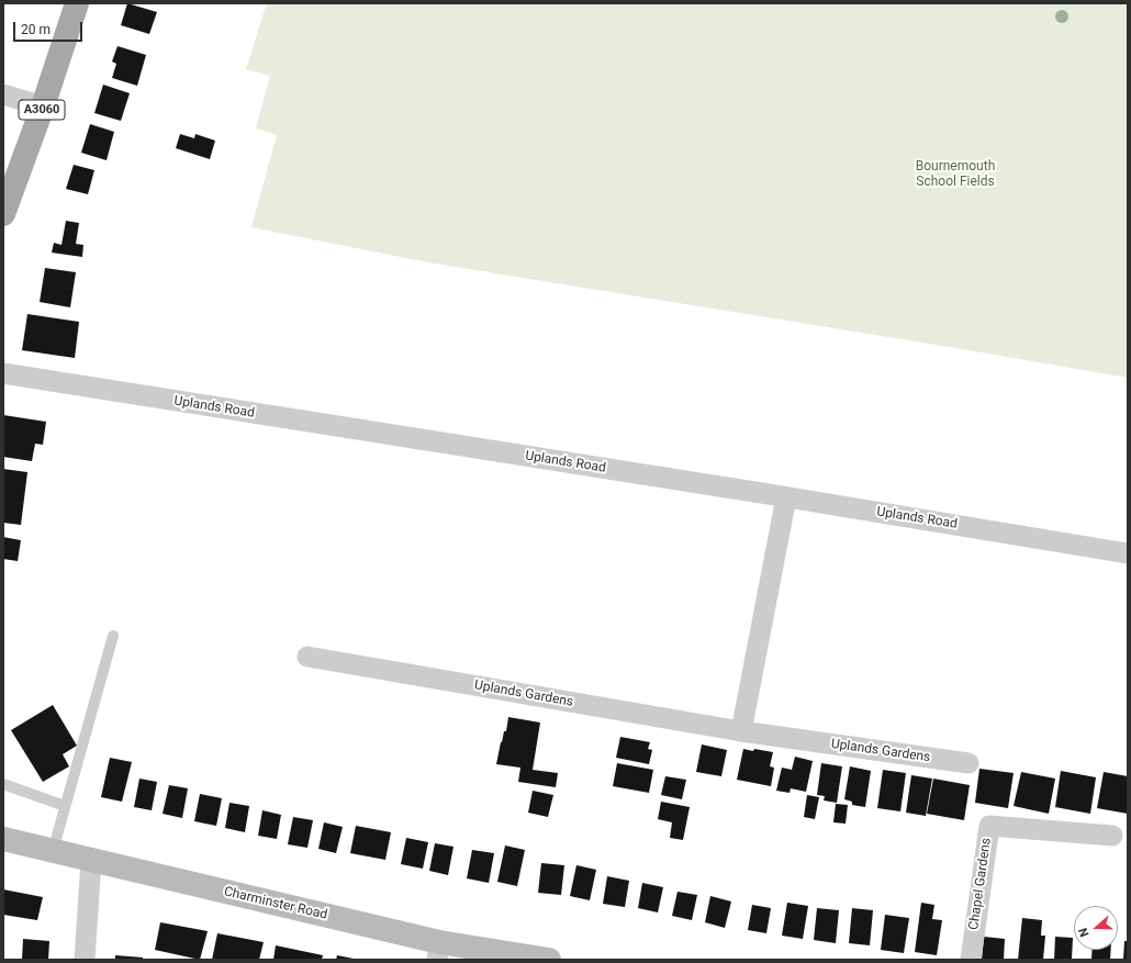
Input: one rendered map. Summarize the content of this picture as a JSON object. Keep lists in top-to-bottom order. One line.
{"streets":{"main road":["A3060","Charminster Road"],"street":["Uplands Road","Uplands Gardens","Chapel Gardens"]},"parks":["Bournemouth School Fields"],"scale_bar":"20 m","north":"left"}
